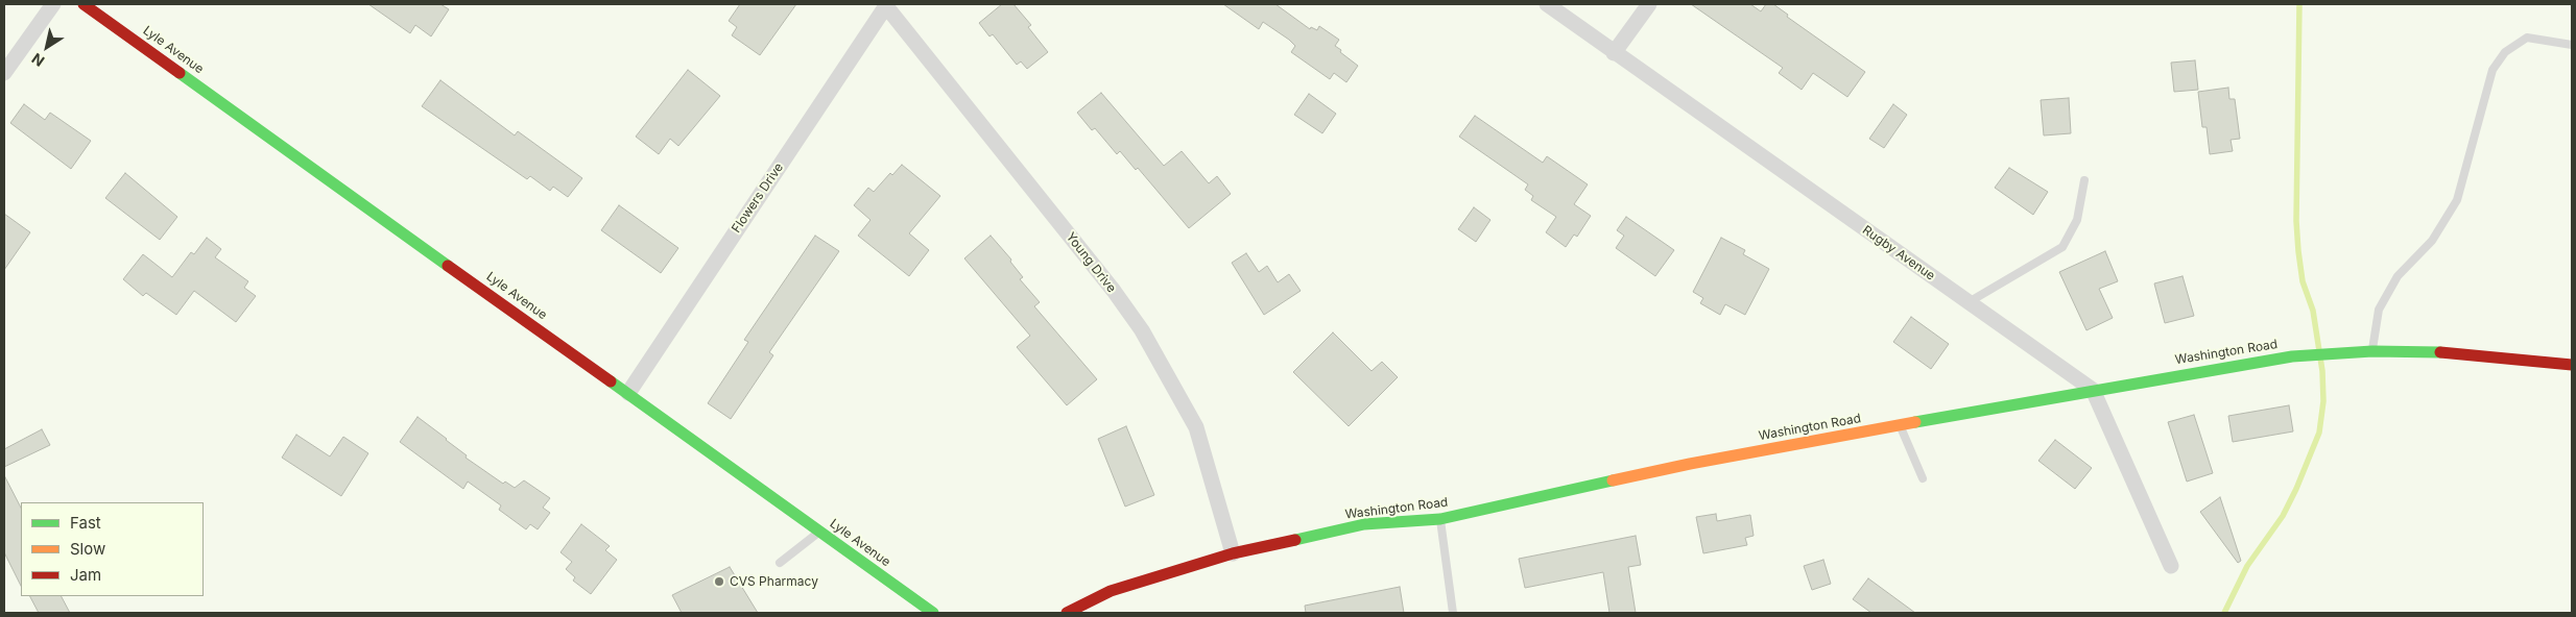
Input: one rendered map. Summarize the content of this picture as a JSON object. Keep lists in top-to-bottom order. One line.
{"streets":{"street":["Lyle Avenue","Flowers Drive","Rugby Avenue","Young Drive","Washington Road"]},"crossings":[["Lyle Avenue","Flowers Drive"],["Flowers Drive","Young Drive"],["Rugby Avenue","Washington Road"],["Young Drive","Washington Road"]],"places":["CVS Pharmacy"],"legend":["Fast","Slow","Jam"],"north":"bottom left"}
